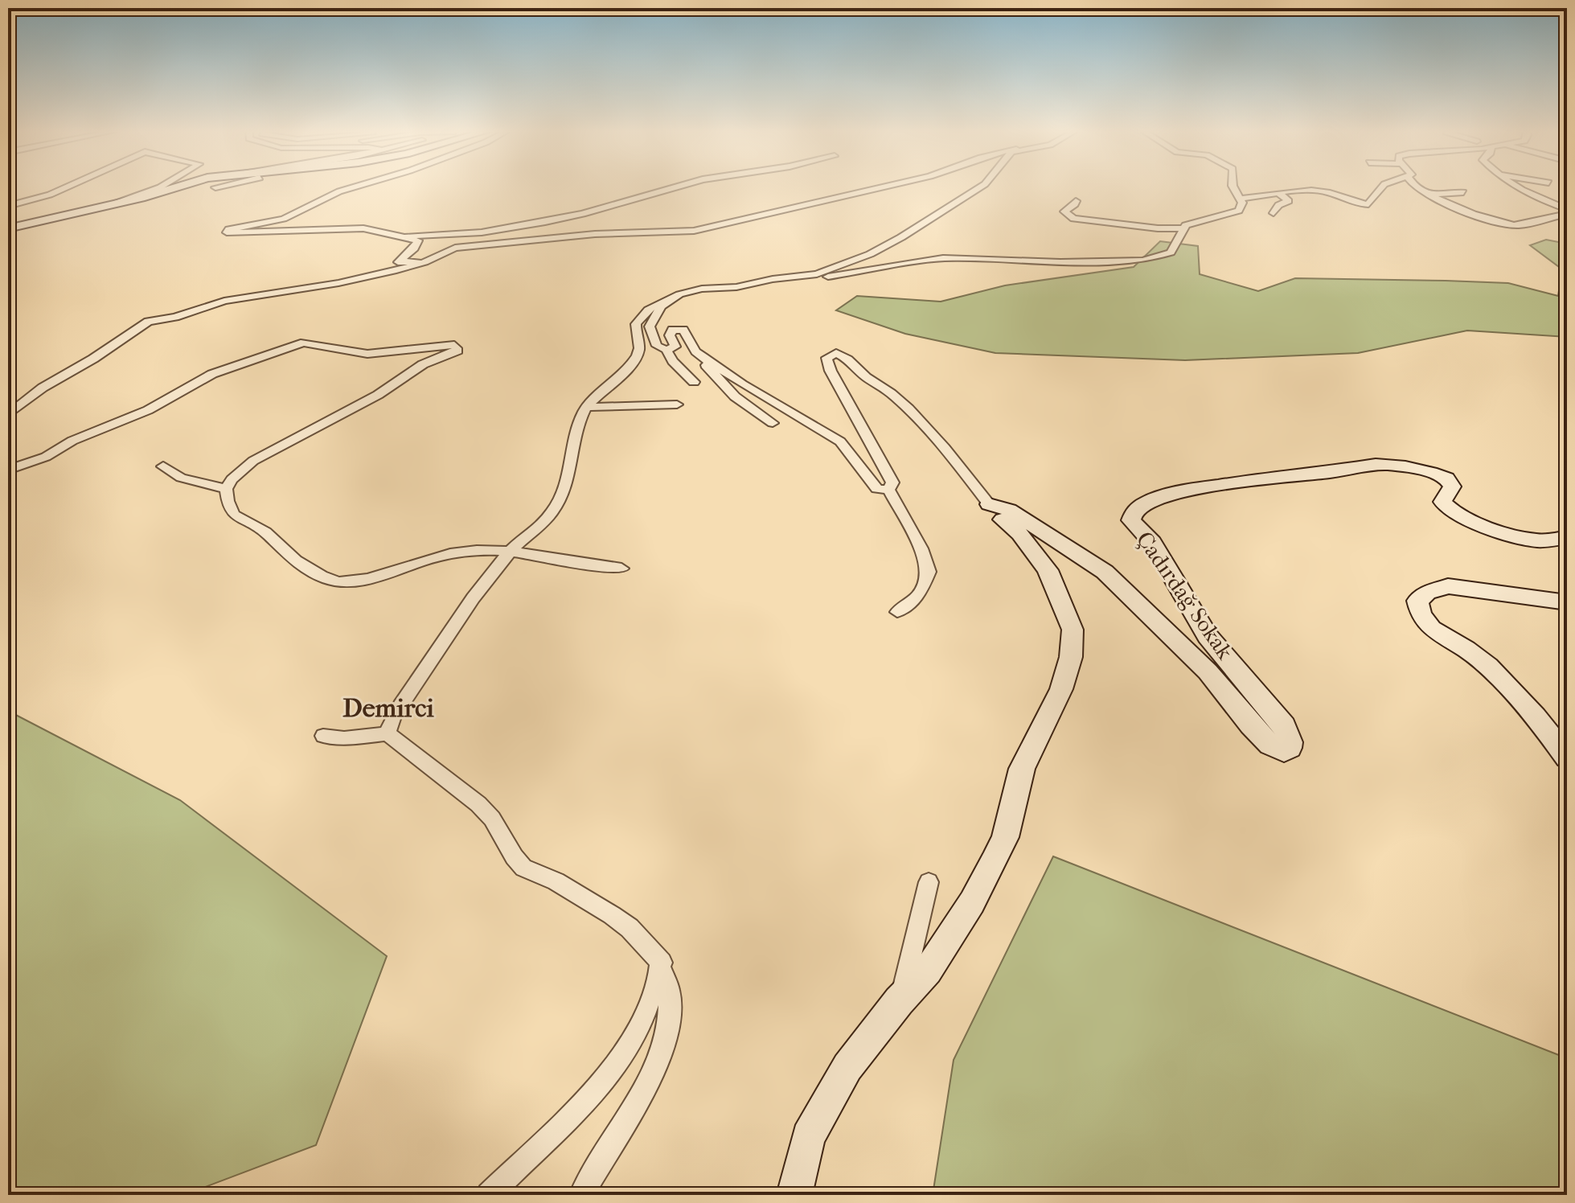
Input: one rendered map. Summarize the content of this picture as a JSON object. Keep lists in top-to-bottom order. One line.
{"streets":{"street":["Çadırdağ Sokak"]},"districts":["Demirci"]}
